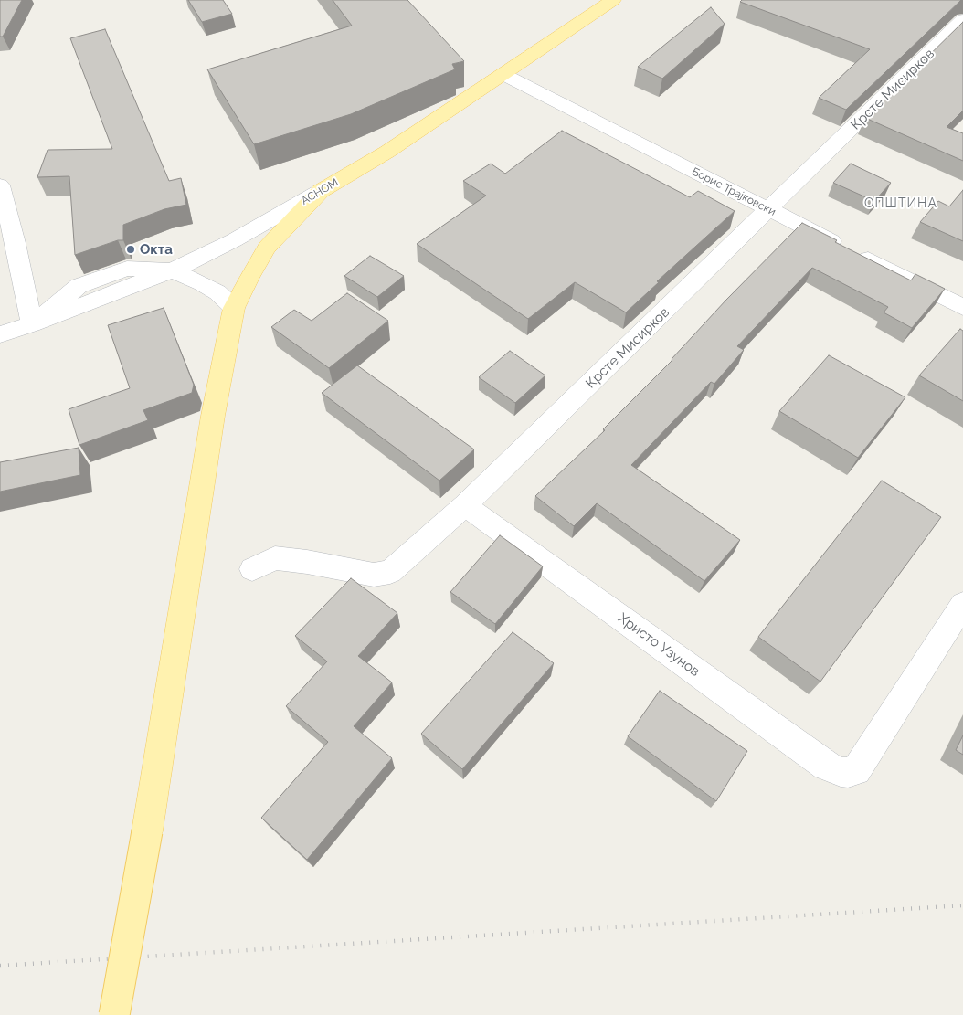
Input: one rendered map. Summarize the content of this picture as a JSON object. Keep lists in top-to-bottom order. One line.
{"streets":{"main road":["АСНОМ"],"street":["Крсте Мисирков","Борис Трајковски","Христо Узунов"]},"crossings":[["Крсте Мисирков","Борис Трајковски"],["Крсте Мисирков","Христо Узунов"],["АСНОМ","Борис Трајковски"]],"districts":["ОПШТИНА"],"places":["Окта"]}
